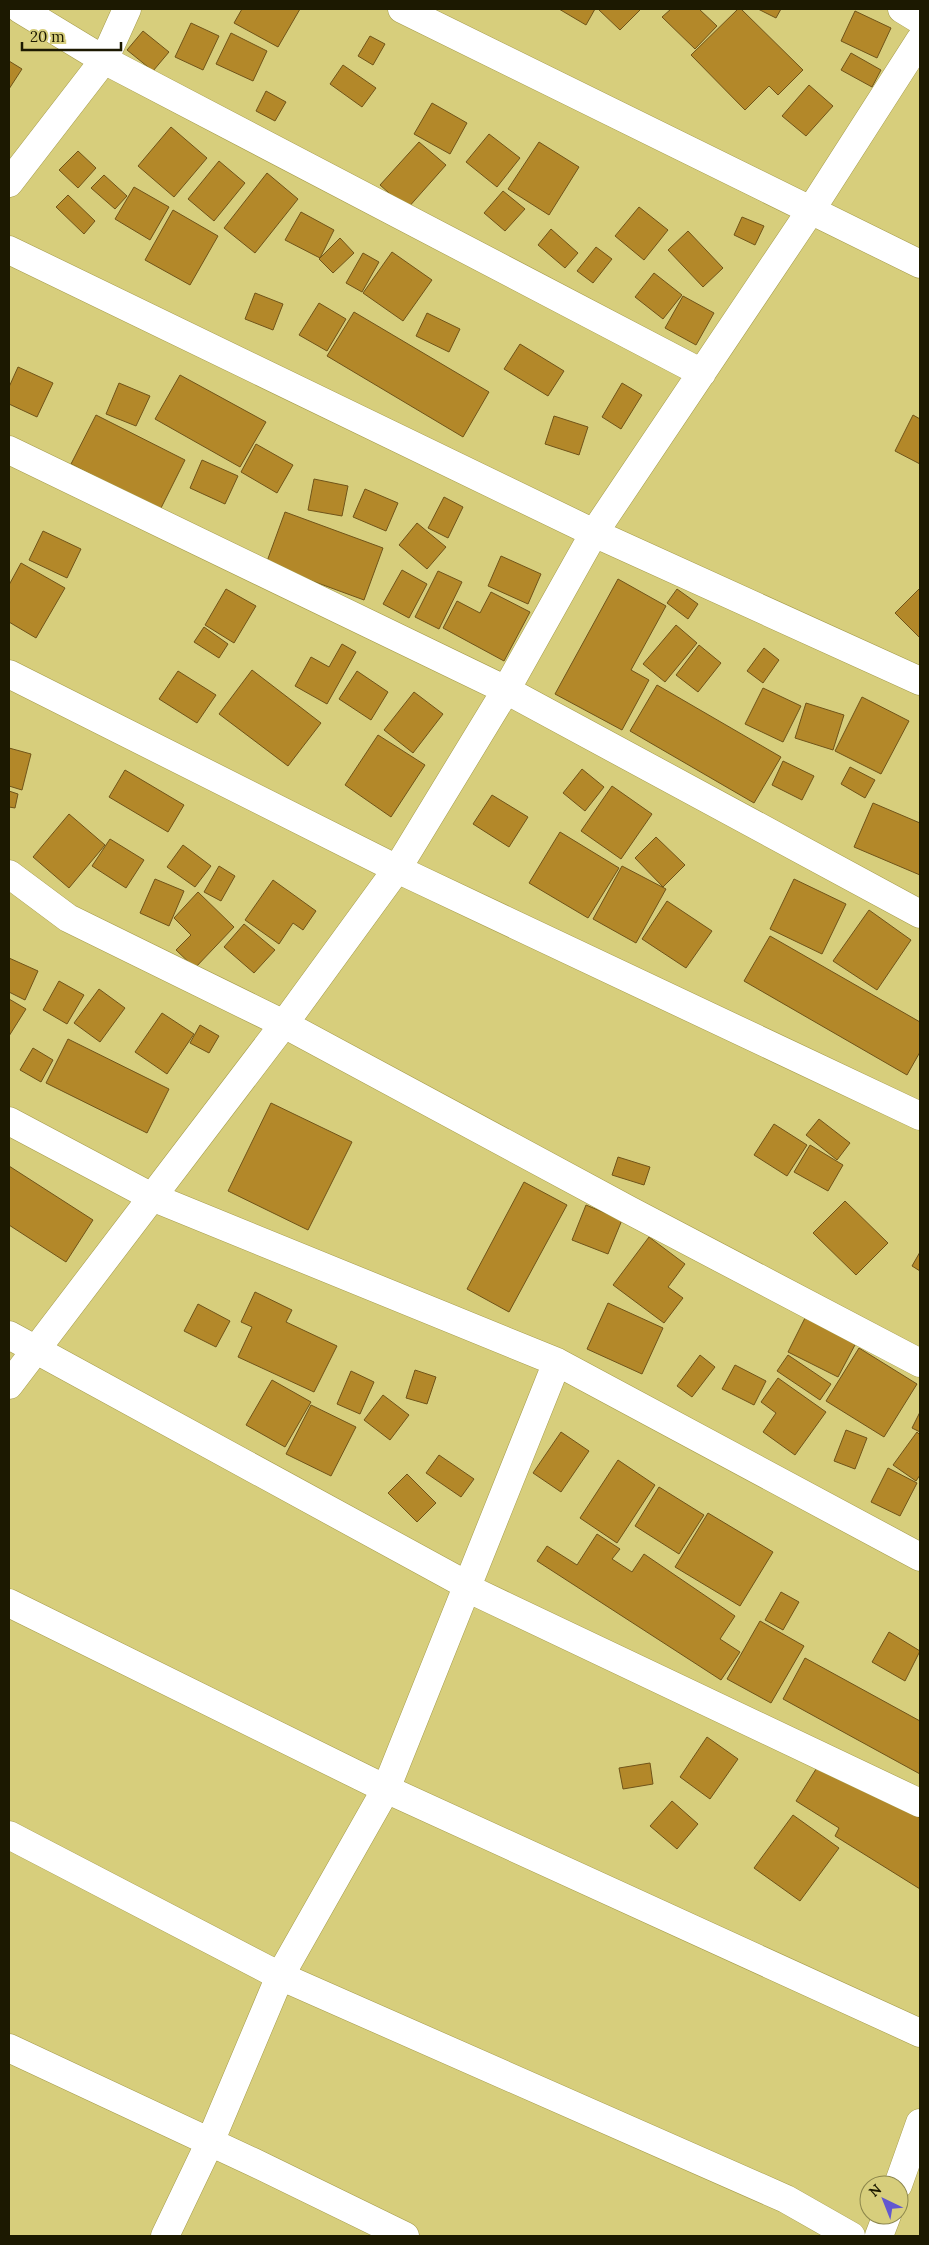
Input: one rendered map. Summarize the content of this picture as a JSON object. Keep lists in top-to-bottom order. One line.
{"scale_bar":"20 m","north":"top left"}
